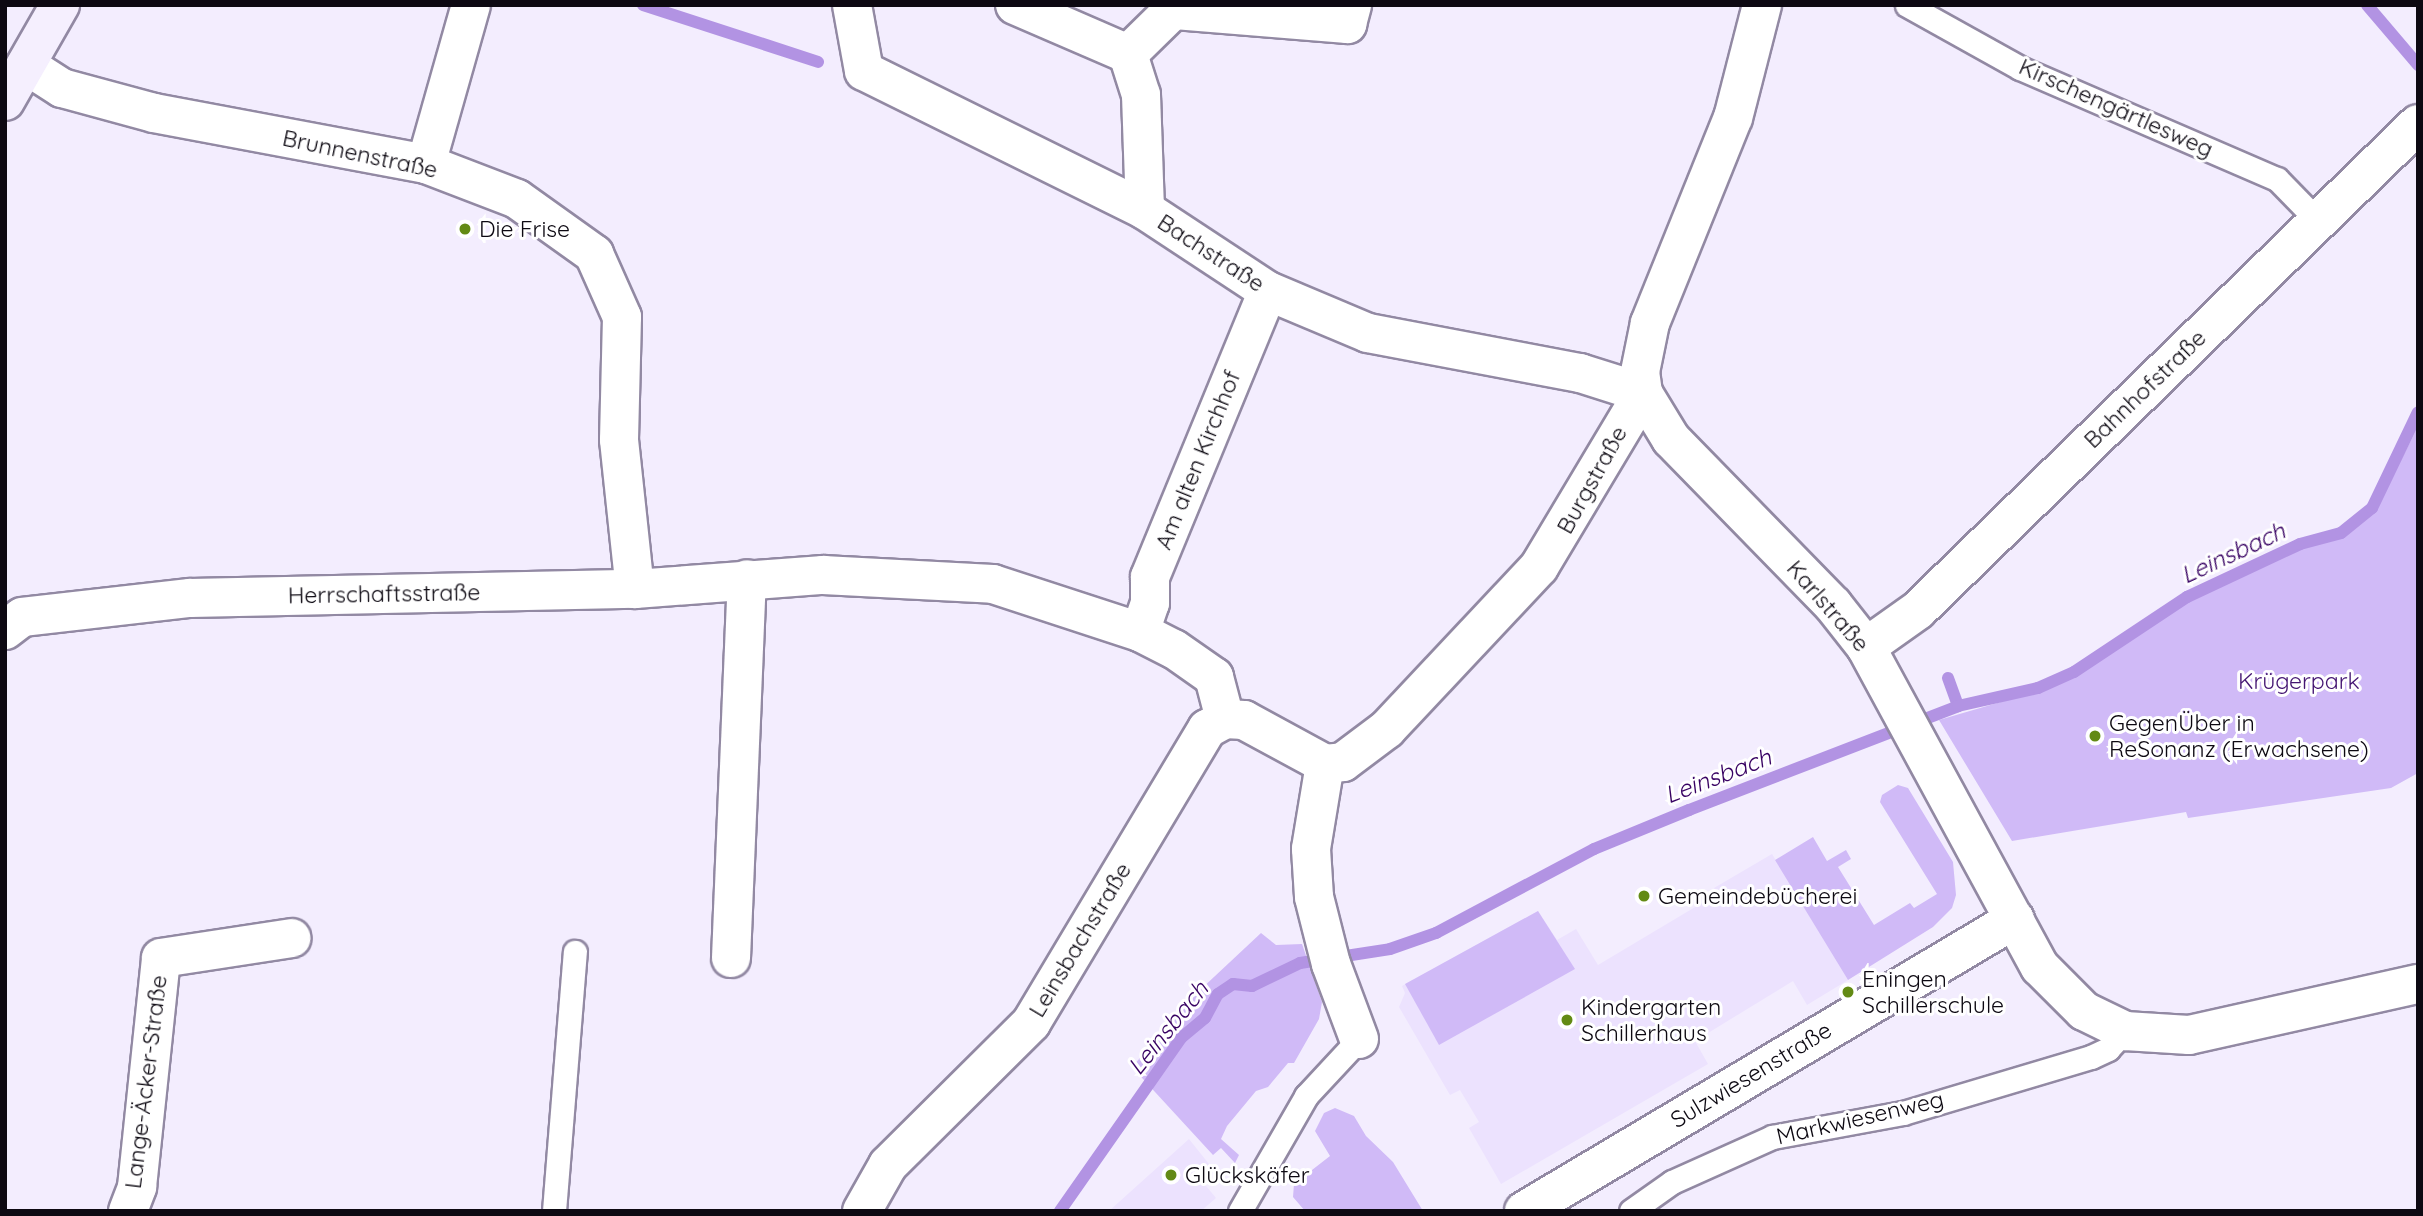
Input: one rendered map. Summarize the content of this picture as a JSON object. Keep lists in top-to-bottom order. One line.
{"streets":{"street":["Brunnenstraße","Bachstraße","Bahnhofstraße","Am alten Kirchhof","Burgstraße","Herrschaftsstraße","Karlstraße","Leinsbachstraße","Sulzwiesenstraße","Lange-Äcker-Straße"],"lane":["Kirschengärtlesweg","Markwiesenweg"]},"crossings":[["Kirschengärtlesweg","Bahnhofstraße"],["Brunnenstraße","Herrschaftsstraße"],["Bachstraße","Am alten Kirchhof"],["Bachstraße","Burgstraße"],["Bachstraße","Karlstraße"],["Bahnhofstraße","Karlstraße"],["Am alten Kirchhof","Herrschaftsstraße"],["Burgstraße","Karlstraße"],["Herrschaftsstraße","Leinsbachstraße"],["Karlstraße","Sulzwiesenstraße"]],"water":["Leinsbach"],"parks":["Krügerpark"],"places":["Die Frise","GegenÜber in ReSonanz (Erwachsene)","Gemeindebücherei","Eningen Schillerschule","Kindergarten Schillerhaus","Glückskäfer"]}
